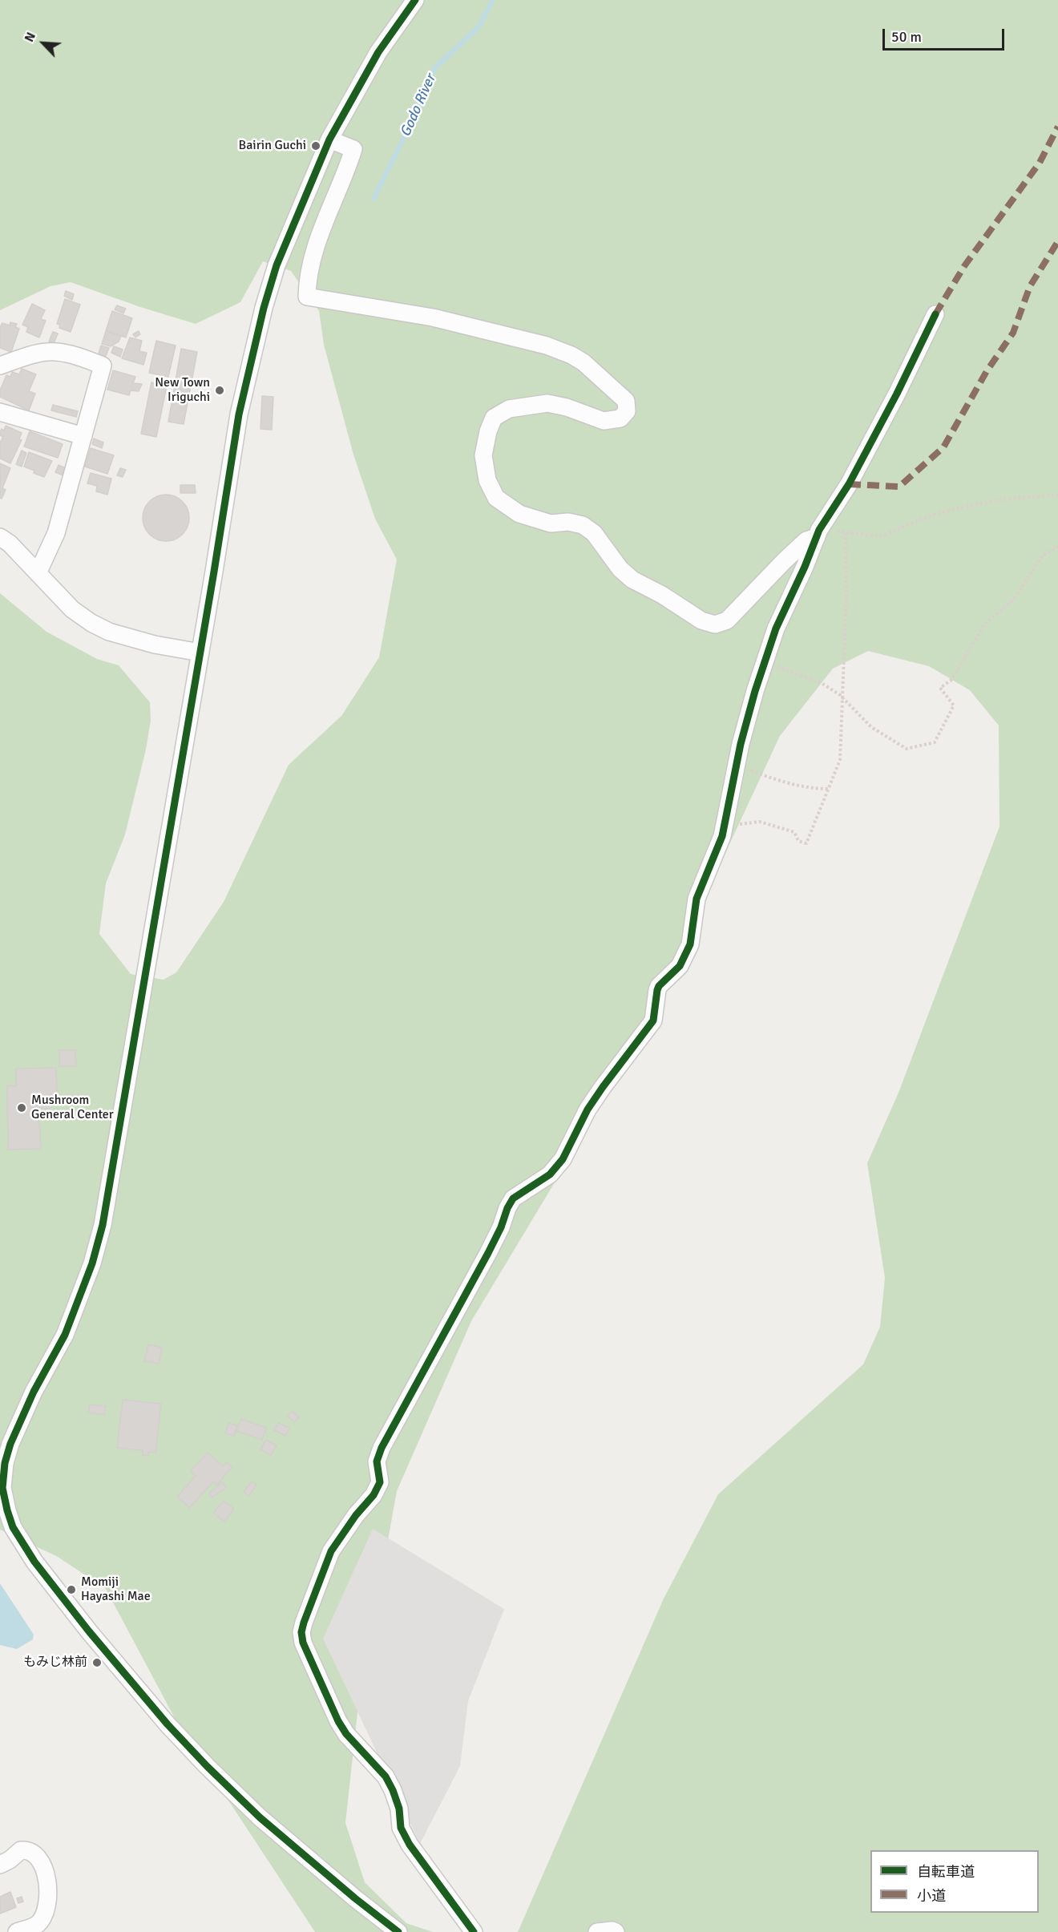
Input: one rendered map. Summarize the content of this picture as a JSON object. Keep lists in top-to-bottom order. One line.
{"water":["Godo River"],"places":["Bairin Guchi","New Town Iriguchi","Mushroom General Center","Momiji Hayashi Mae","もみじ林前"],"legend":["自転車道","小道"],"scale_bar":"50 m","north":"top left"}
